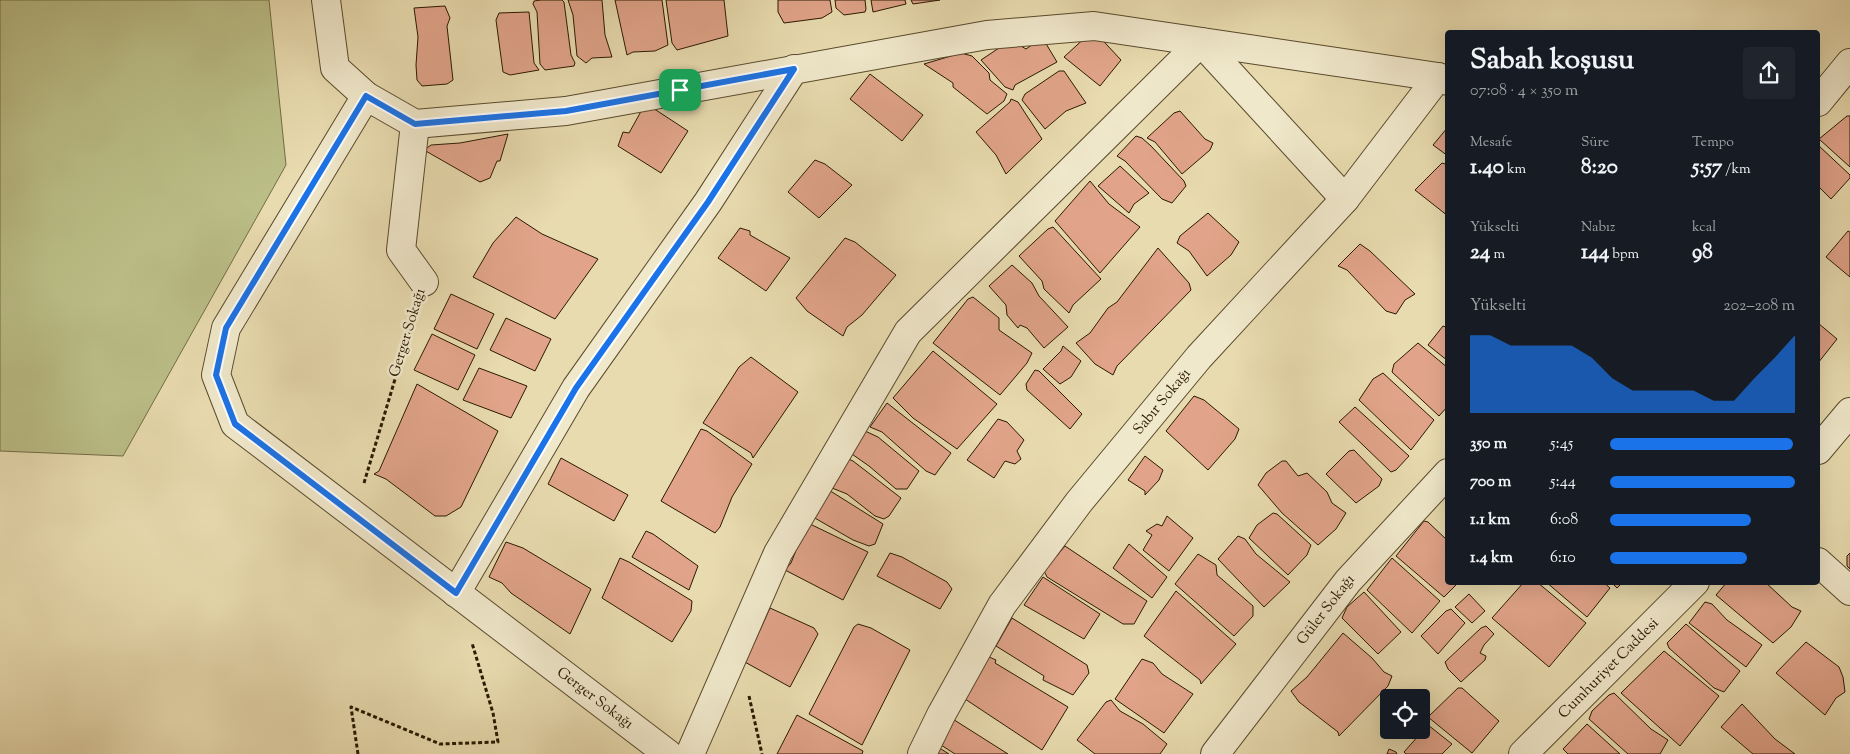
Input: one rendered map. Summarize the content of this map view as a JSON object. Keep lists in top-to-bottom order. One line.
{"streets":{"street":["Gerger Sokağı","Sabır Sokağı","Güler Sokağı","Cumhuriyet Caddesi"]},"page":{"heading":["Sabah koşusu","07:08 · 4 × 350 m"],"stats":[["Mesafe","1.40 km"],["Süre","8:20"],["Tempo","5:57 /km"],["Yükselti","24 m"],["Nabız","144 bpm"],["kcal","98"]],"chart":["Yükselti","202–208 m"],"list":[{"name":"350 m","note":"5:45"},{"name":"700 m","note":"5:44"},{"name":"1.1 km","note":"6:08"},{"name":"1.4 km","note":"6:10"}]}}
